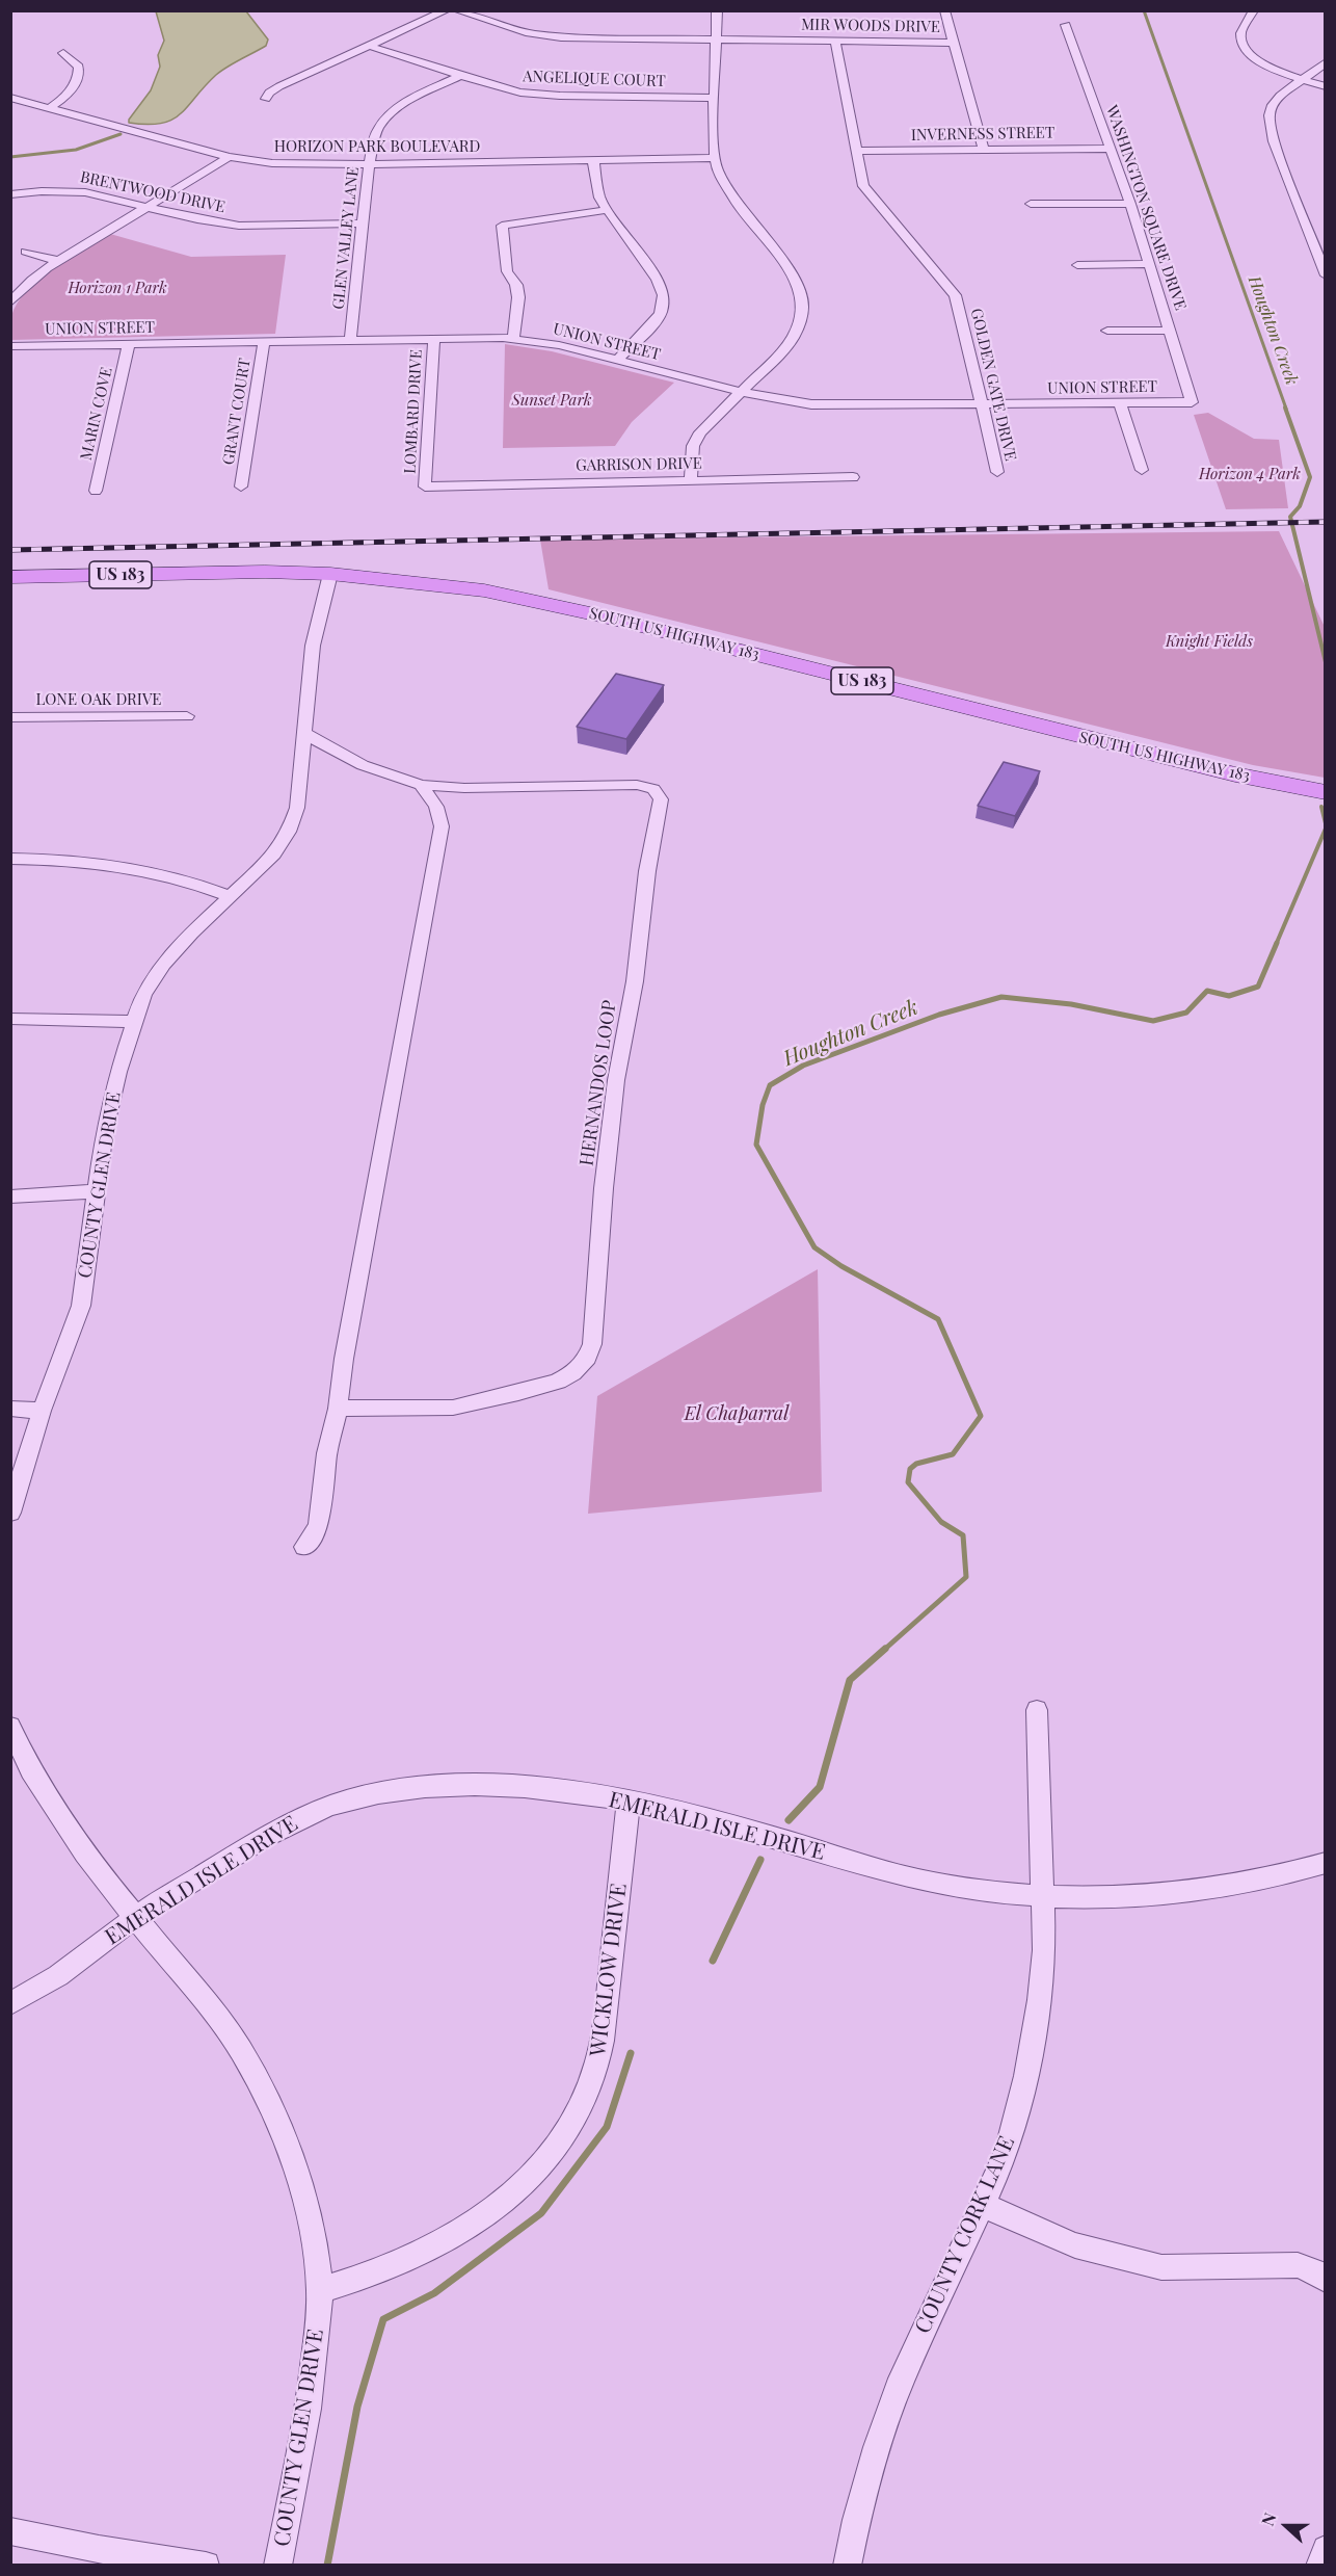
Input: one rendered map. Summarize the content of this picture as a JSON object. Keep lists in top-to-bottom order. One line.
{"streets":{"main road":["US 183","SOUTH US HIGHWAY 183"],"street":["MIR WOODS DRIVE","ANGELIQUE COURT","INVERNESS STREET","HORIZON PARK BOULEVARD","BRENTWOOD DRIVE","WASHINGTON SQUARE DRIVE","GLEN VALLEY LANE","UNION STREET","GOLDEN GATE DRIVE","GRANT COURT","LOMBARD DRIVE","MARIN COVE","GARRISON DRIVE","LONE OAK DRIVE","HERNANDOS LOOP","COUNTY GLEN DRIVE","EMERALD ISLE DRIVE","WICKLOW DRIVE","COUNTY CORK LANE"]},"crossings":[["MIR WOODS DRIVE","GOLDEN GATE DRIVE"],["ANGELIQUE COURT","GLEN VALLEY LANE"],["INVERNESS STREET","WASHINGTON SQUARE DRIVE"],["INVERNESS STREET","GOLDEN GATE DRIVE"],["HORIZON PARK BOULEVARD","GLEN VALLEY LANE"],["BRENTWOOD DRIVE","GLEN VALLEY LANE"],["WASHINGTON SQUARE DRIVE","UNION STREET"],["GLEN VALLEY LANE","UNION STREET"],["UNION STREET","GOLDEN GATE DRIVE"],["UNION STREET","GRANT COURT"],["UNION STREET","LOMBARD DRIVE"],["UNION STREET","MARIN COVE"],["LOMBARD DRIVE","GARRISON DRIVE"],["SOUTH US HIGHWAY 183","COUNTY GLEN DRIVE"],["HERNANDOS LOOP","COUNTY GLEN DRIVE"],["COUNTY GLEN DRIVE","EMERALD ISLE DRIVE"],["COUNTY GLEN DRIVE","WICKLOW DRIVE"],["EMERALD ISLE DRIVE","WICKLOW DRIVE"],["EMERALD ISLE DRIVE","COUNTY CORK LANE"]],"water":["Houghton Creek"],"parks":["Horizon 1 Park","Sunset Park","Horizon 4 Park","Knight Fields","El Chaparral"],"north":"left"}
